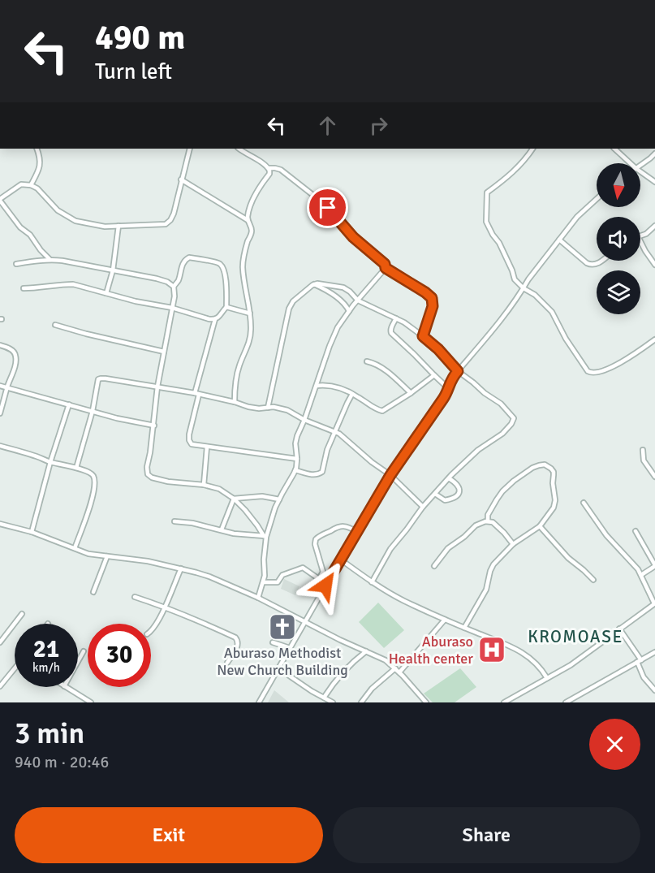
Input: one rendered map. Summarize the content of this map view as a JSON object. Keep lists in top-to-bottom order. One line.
{"districts":["KROMOASE"],"places":{"church":["Aburaso Methodist New Church Building"],"hospital":["Aburaso Health center"]},"north":"bottom","page":{"turn":["490 m","Turn left"],"speed":"21 km/h","limit":"30","heading":["3 min","940 m · 20:46"],"buttons":["Exit","Share"]}}
